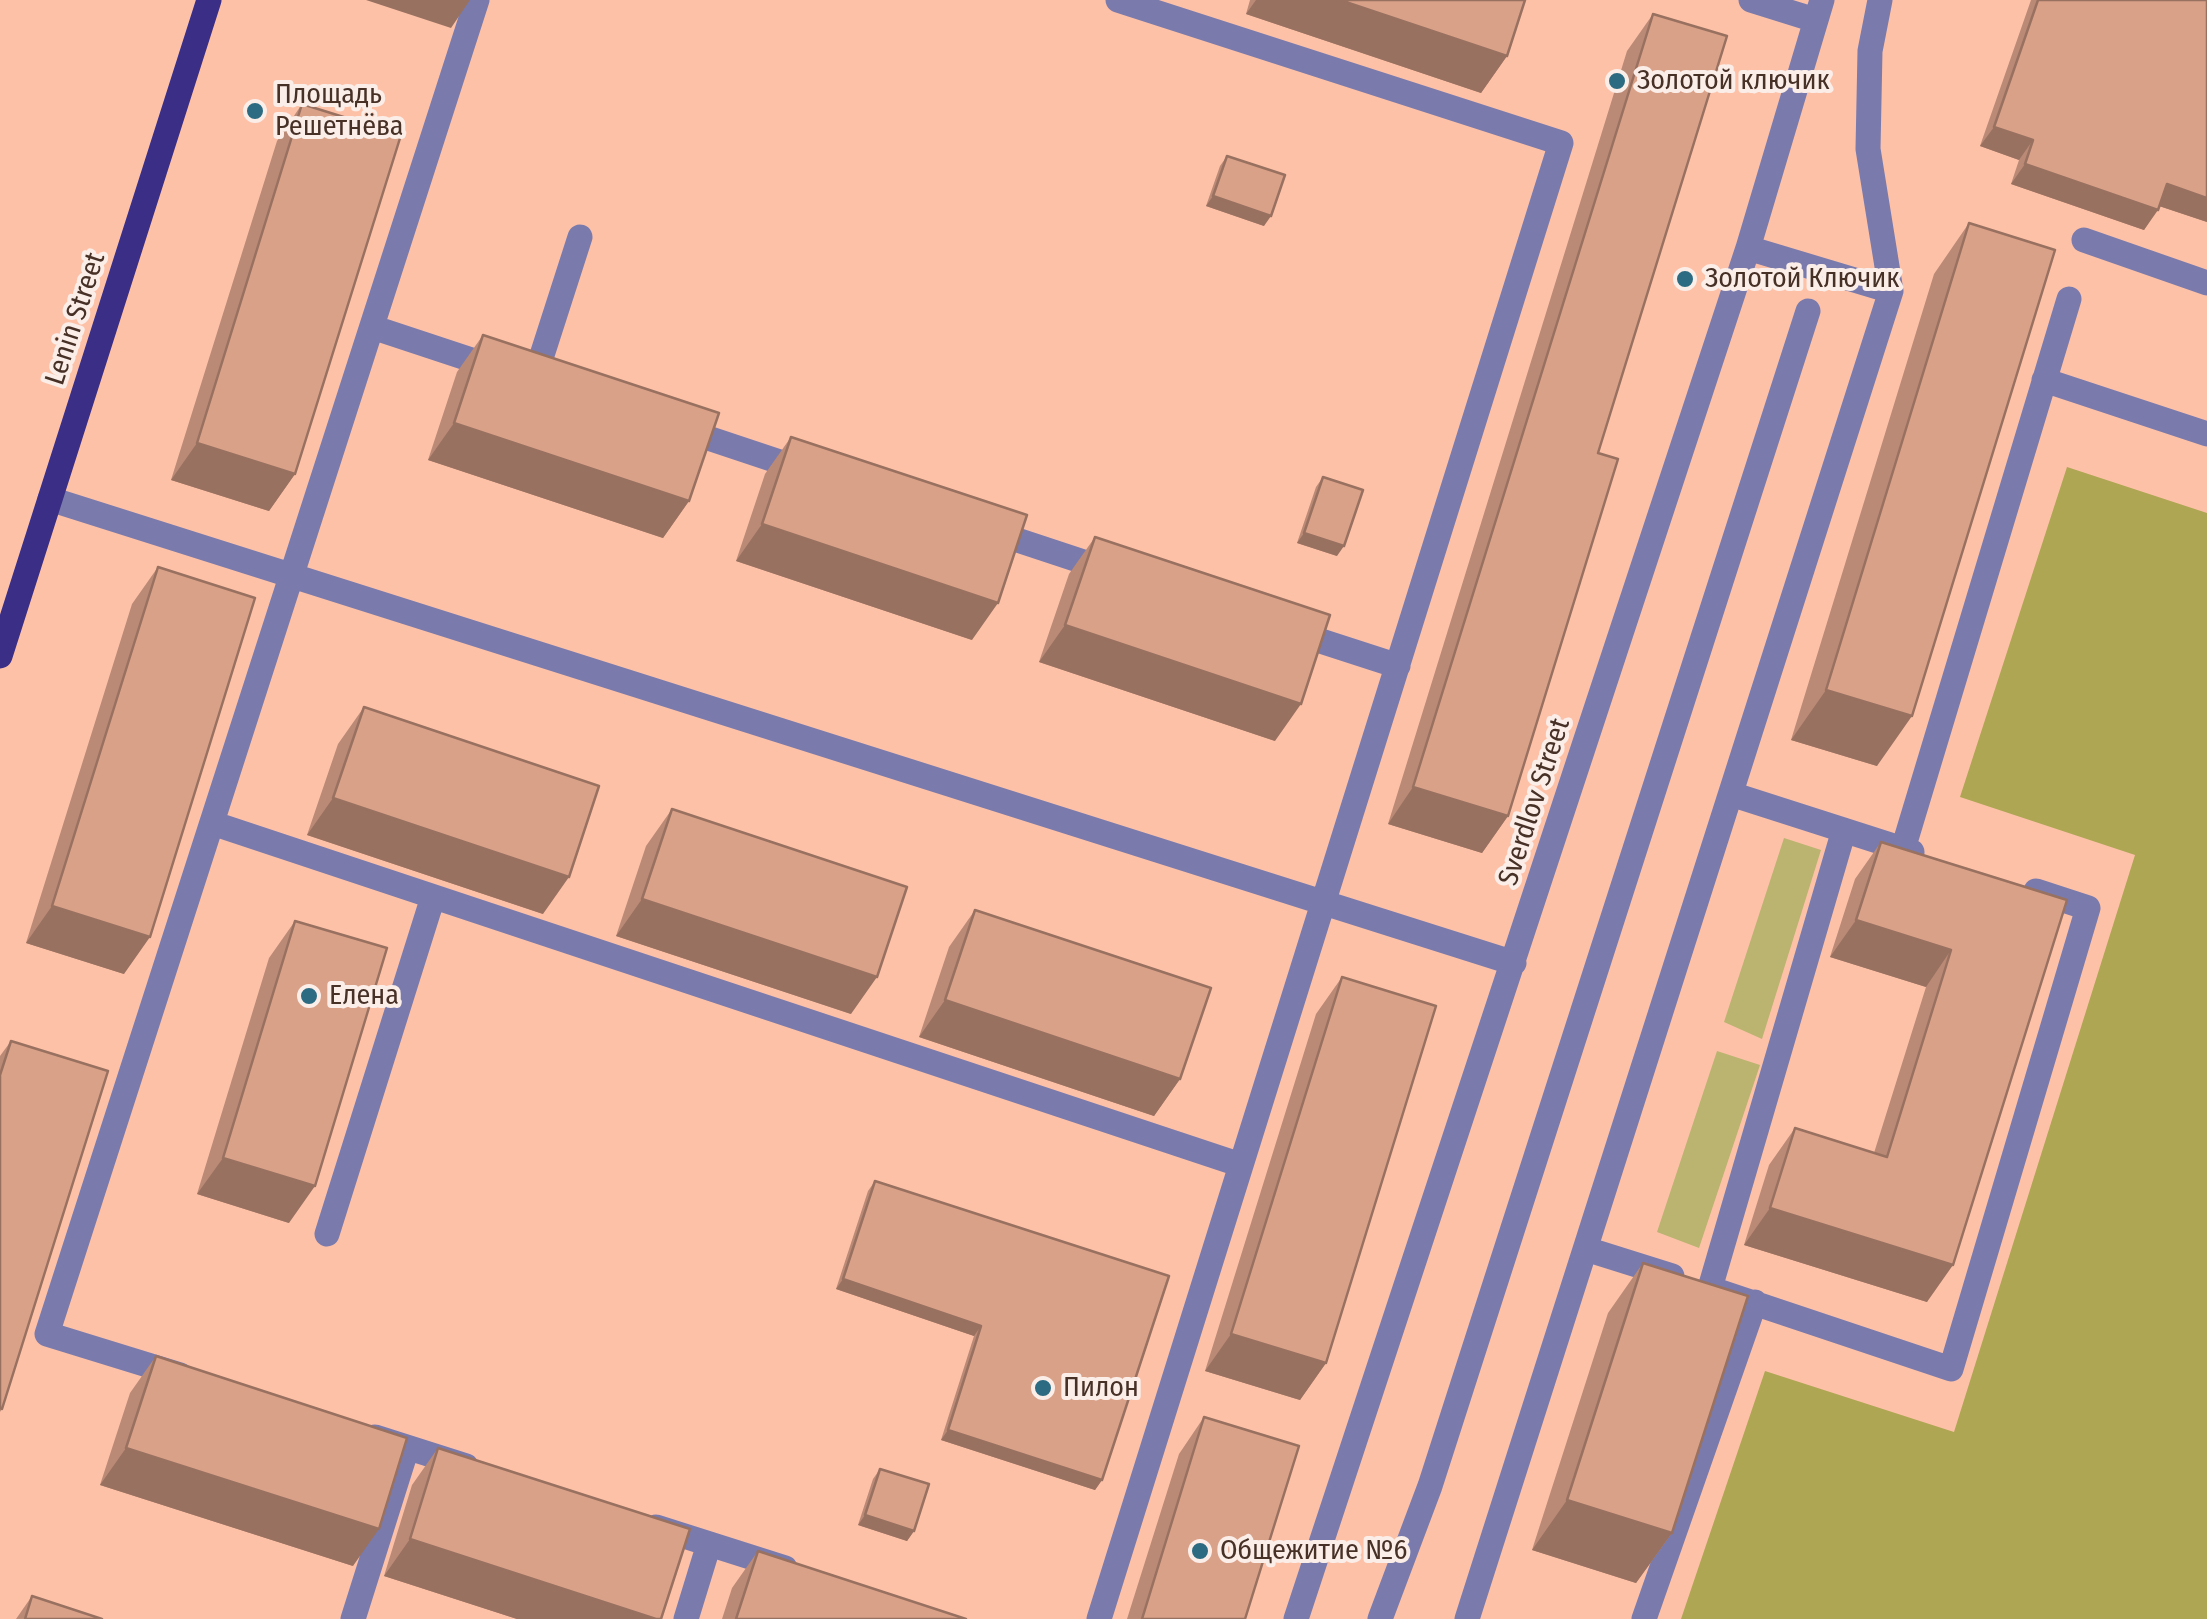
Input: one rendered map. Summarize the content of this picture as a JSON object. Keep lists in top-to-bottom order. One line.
{"streets":{"main road":["Lenin Street"],"street":["Sverdlov Street"]},"places":["Золотой ключик","Площадь Решетнёва","Золотой Ключик","Елена","Пилон","Общежитие №6"]}
